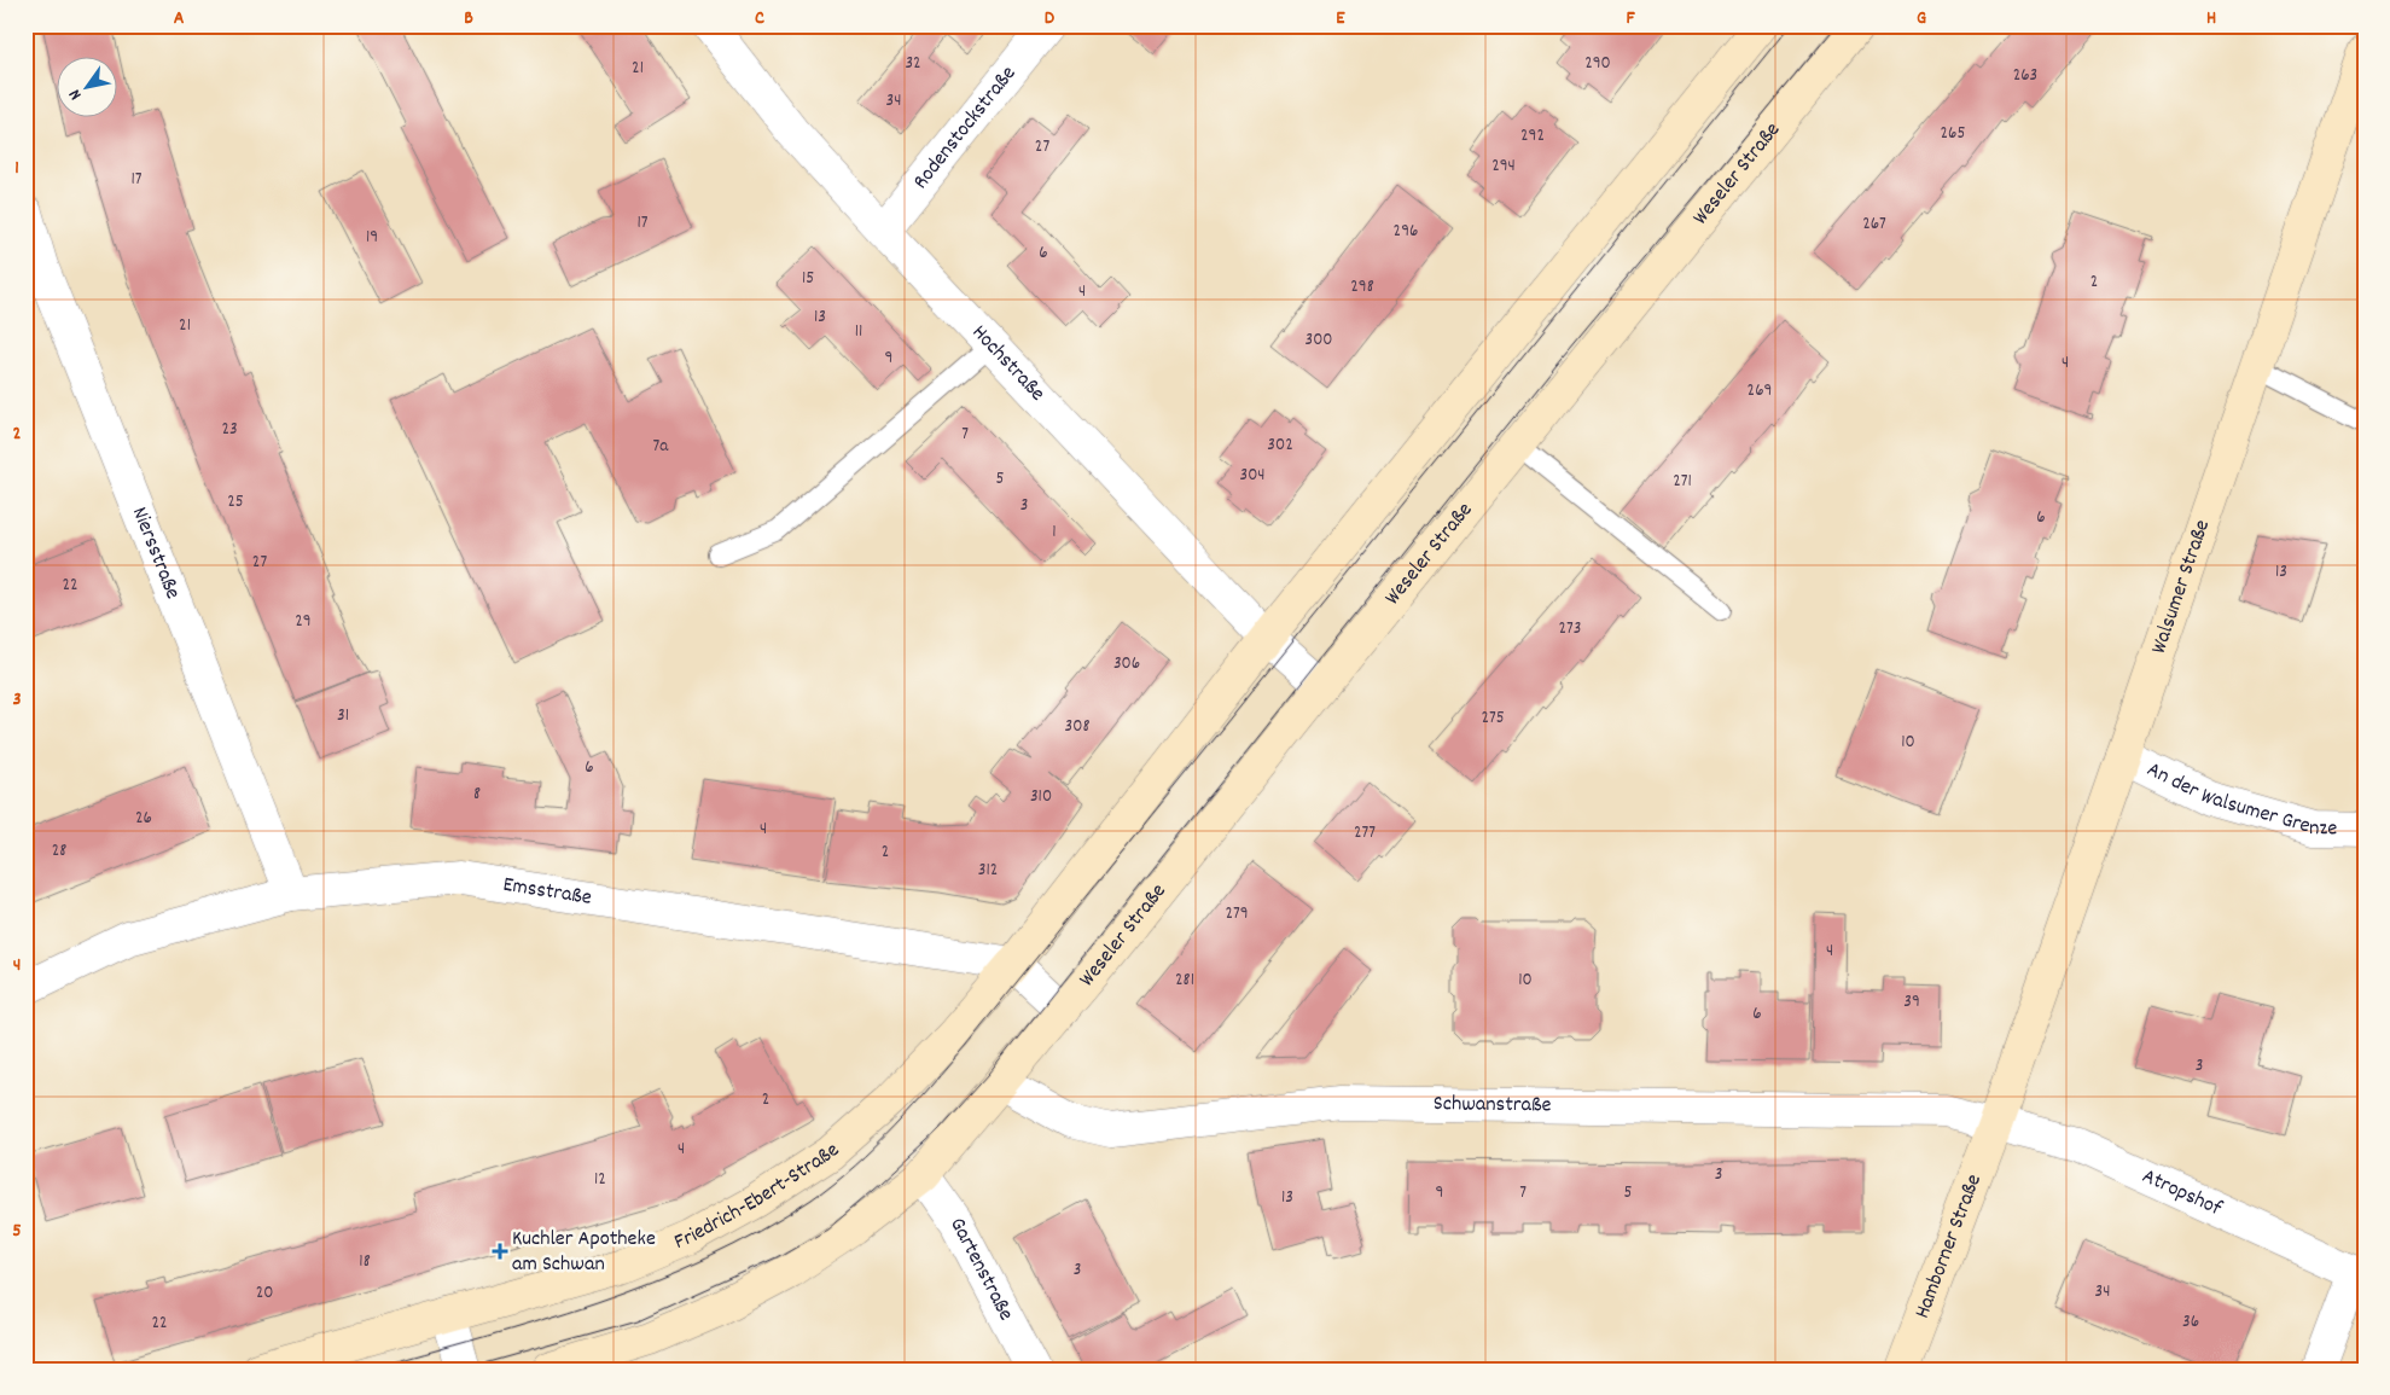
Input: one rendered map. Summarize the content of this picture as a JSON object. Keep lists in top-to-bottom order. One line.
{"streets":{"main road":["Weseler Straße","Walsumer Straße","Friedrich-Ebert-Straße","Hamborner Straße"],"street":["Rodenstockstraße","Hochstraße","Niersstraße","An der Walsumer Grenze","Emsstraße","Schwanstraße","Atropshof","Gartenstraße"]},"crossings":[["Rodenstockstraße","Hochstraße"],["Weseler Straße","Hochstraße"],["Weseler Straße","Schwanstraße"],["Niersstraße","Emsstraße"],["Walsumer Straße","An der Walsumer Grenze"],["Walsumer Straße","Schwanstraße"],["Walsumer Straße","Atropshof"],["Walsumer Straße","Hamborner Straße"],["Emsstraße","Friedrich-Ebert-Straße"],["Schwanstraße","Atropshof"],["Schwanstraße","Hamborner Straße"],["Atropshof","Hamborner Straße"]],"places":{"health":["Kuchler Apotheke am Schwan"]},"house_numbers":["32","290","21","263","34","265","292","27","294","17","17","267","296","19","6","15","2","298","4","13","21","11","300","9","4","269","23","7","302","7a","304","5","271","25","3","6","1","27","13","22","29","273","306","31","275","308","10","6","8","310","26","4","277","28","2","312","279","4","281","10","39","6","3","2","4","3","12","9","7","5","13","18","3","34","20","36","22"],"north":"bottom left","grid":{"columns":["A","B","C","D","E","F","G","H"],"rows":["1","2","3","4","5"]}}
